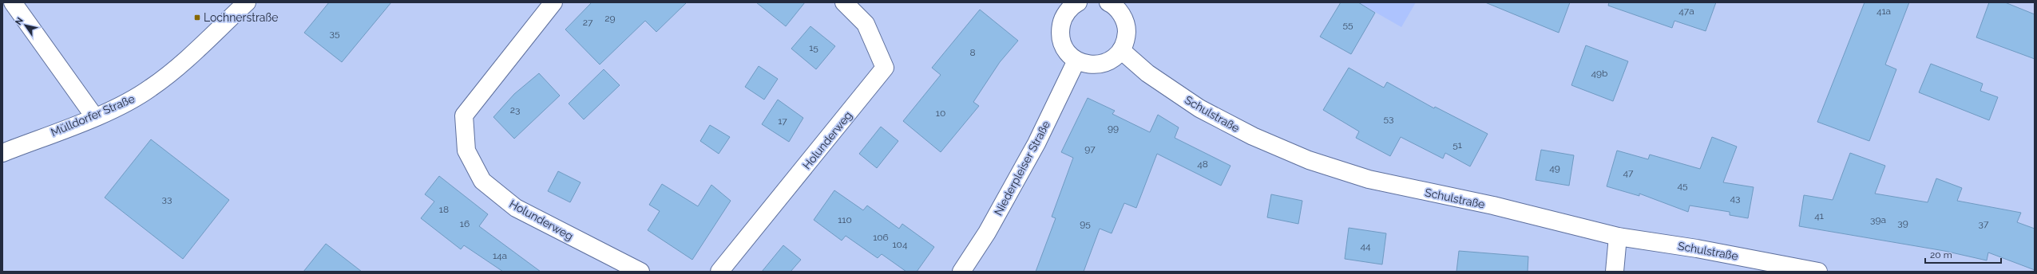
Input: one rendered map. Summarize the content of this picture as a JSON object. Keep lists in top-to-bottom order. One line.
{"streets":{"street":["Schulstraße","Mülldorfer Straße","Holunderweg","Niederpleiser Straße"]},"places":{"transit":["Lochnerstraße"]},"house_numbers":["47a","41a","29","27","55","35","15","8","49b","23","10","53","17","99","51","97","48","49","47","45","43","33","18","41","110","39a","39","16","95","37","106","104","44","14a"],"scale_bar":"20 m","north":"top left"}
